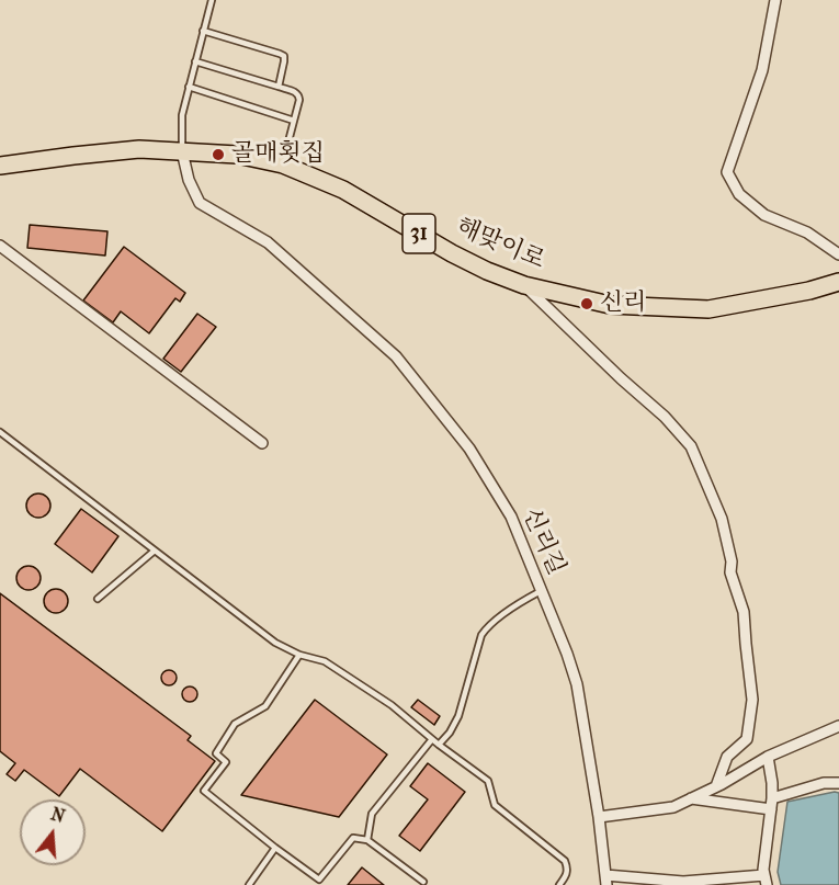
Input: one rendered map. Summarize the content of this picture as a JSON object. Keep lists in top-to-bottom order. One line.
{"streets":{"main road":["31","해맞이로"],"street":["신리길"]},"crossings":[["해맞이로","신리길"]],"places":["골매횟집","신리"],"north":"top"}
